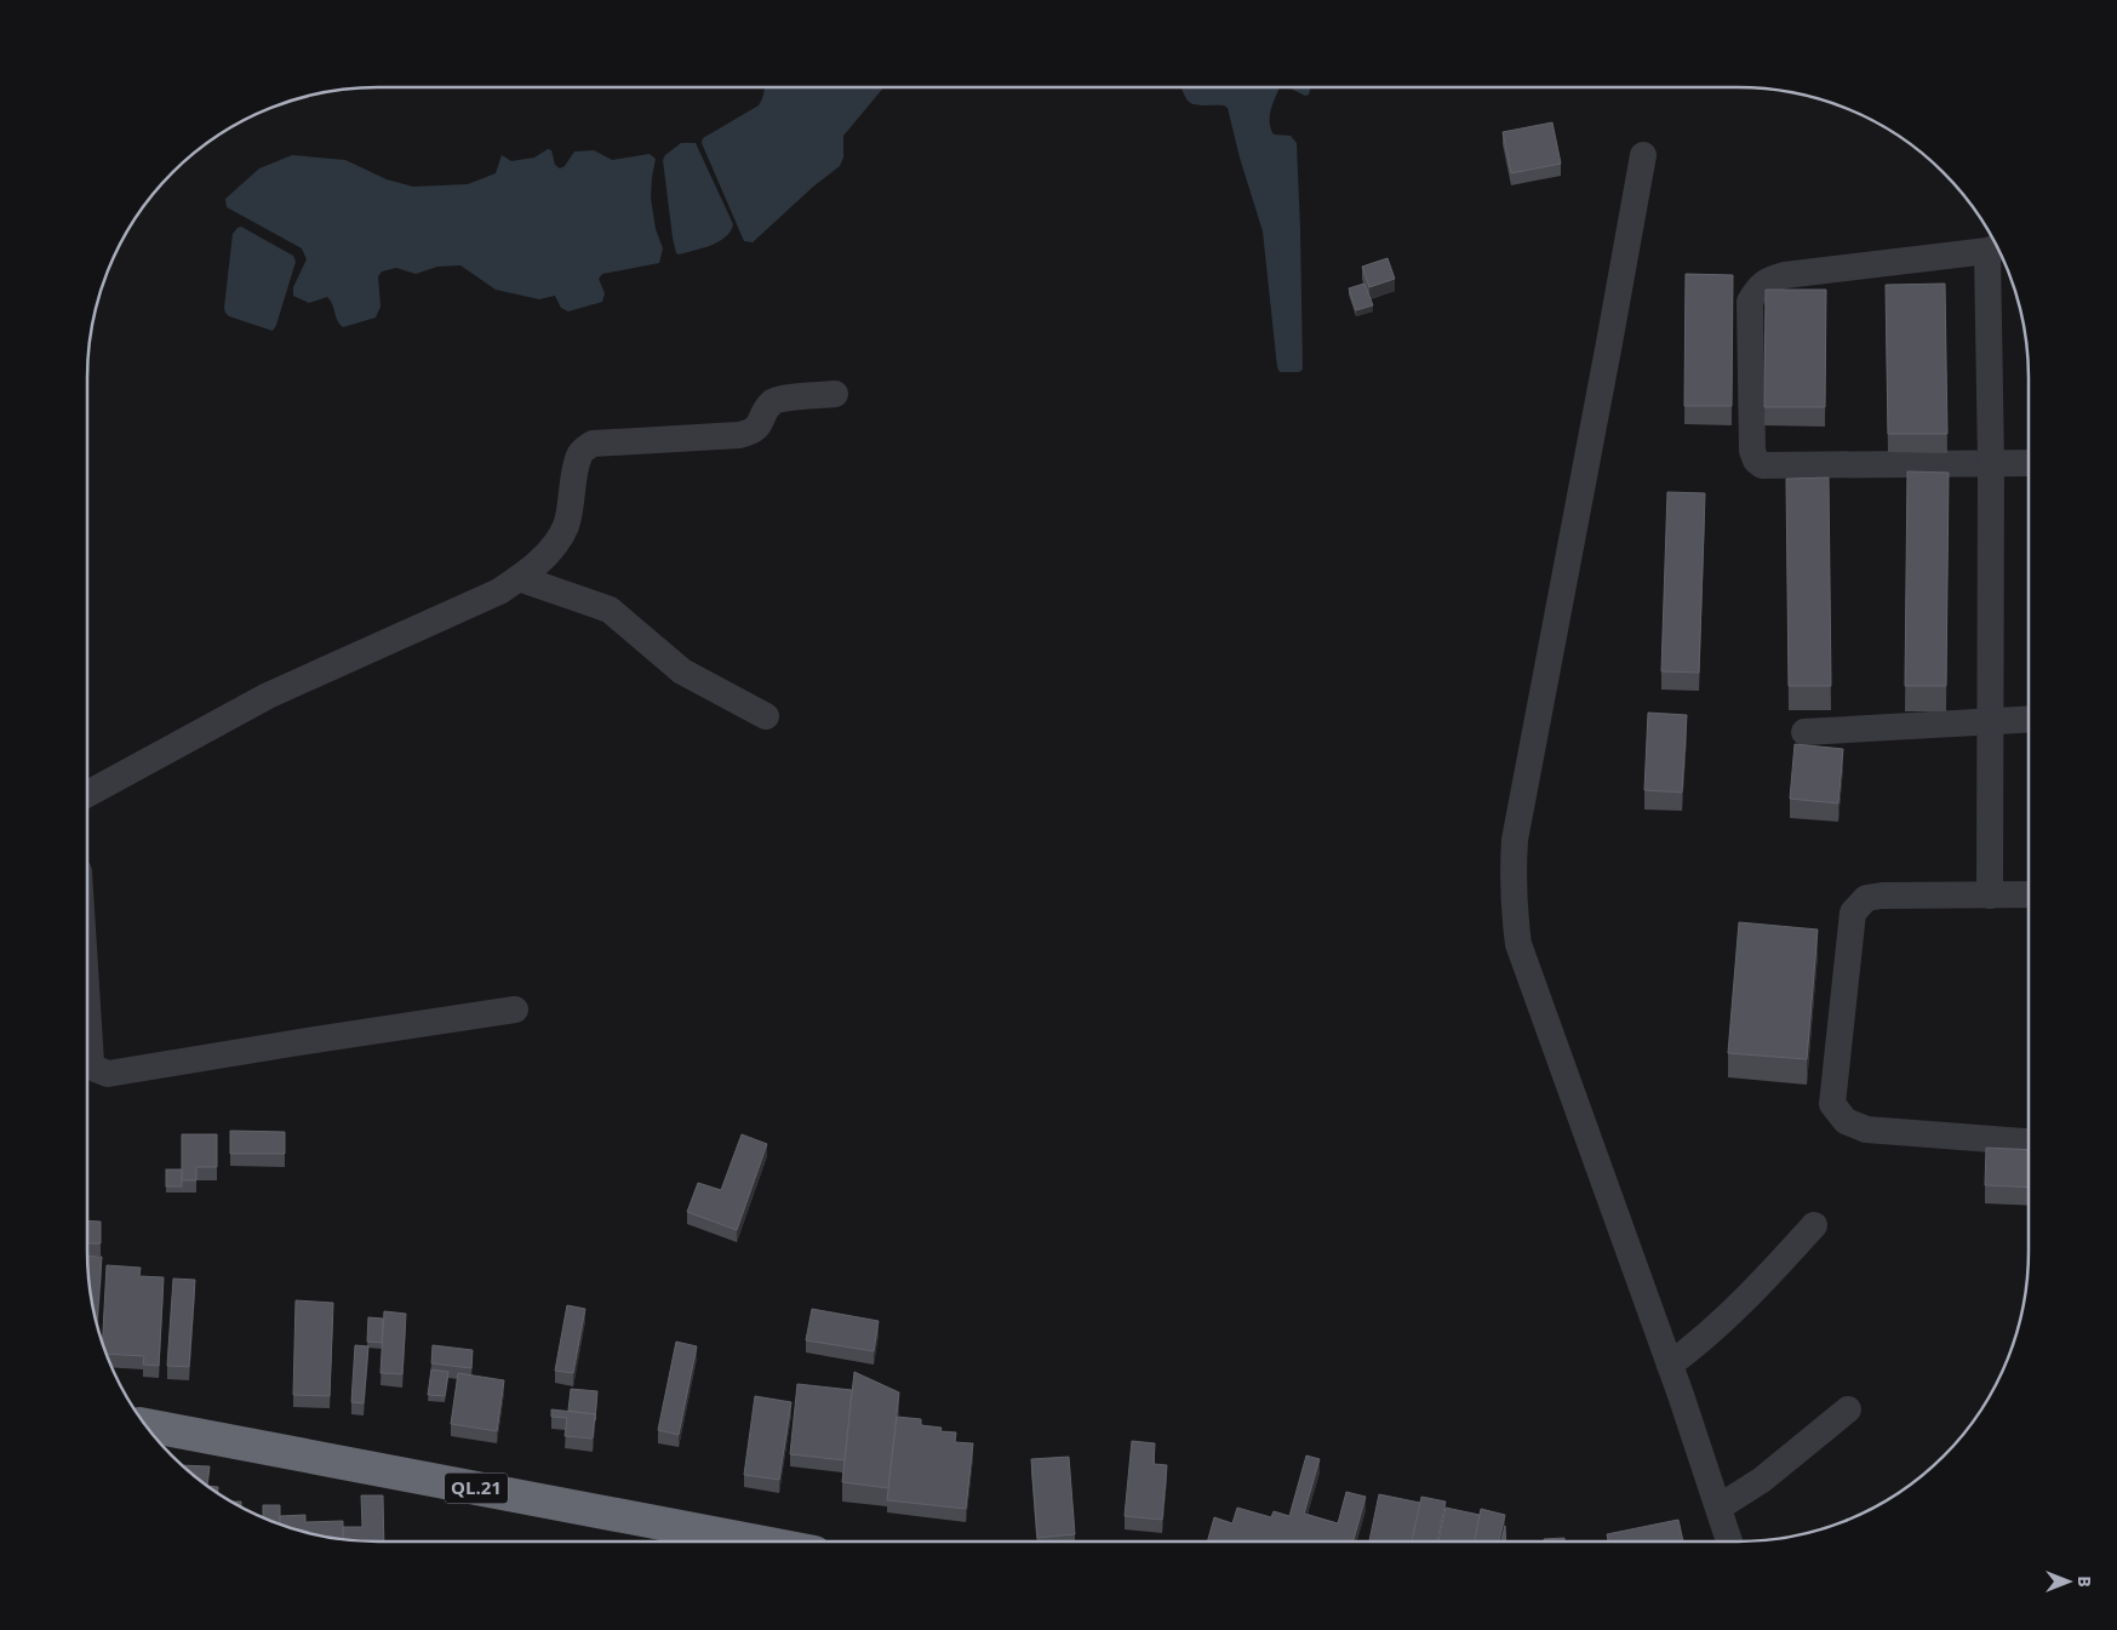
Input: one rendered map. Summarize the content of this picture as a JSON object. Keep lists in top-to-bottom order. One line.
{"streets":{"highway":["QL.21"]},"north":"right"}
